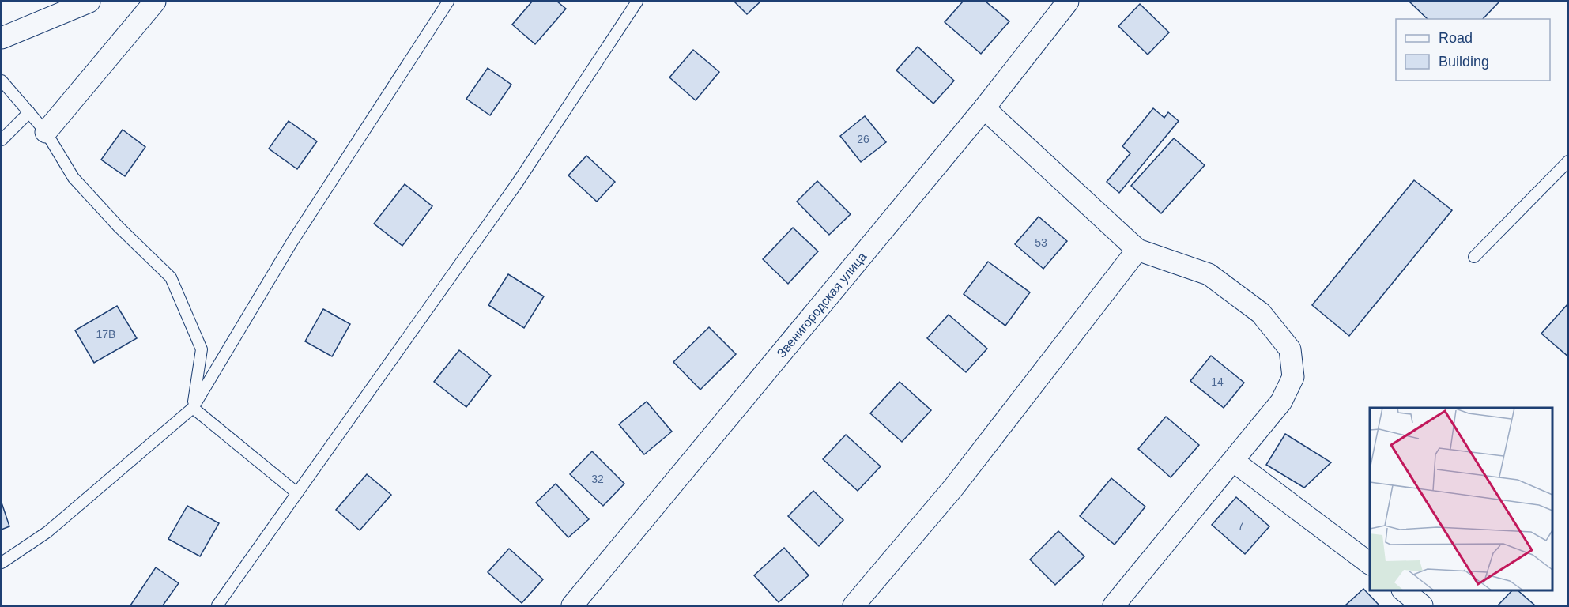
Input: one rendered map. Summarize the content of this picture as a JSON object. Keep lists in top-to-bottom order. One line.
{"streets":{"street":["Звенигородская улица"]},"house_numbers":["26","53","17В","14","32","7"],"legend":["Road","Building"]}
